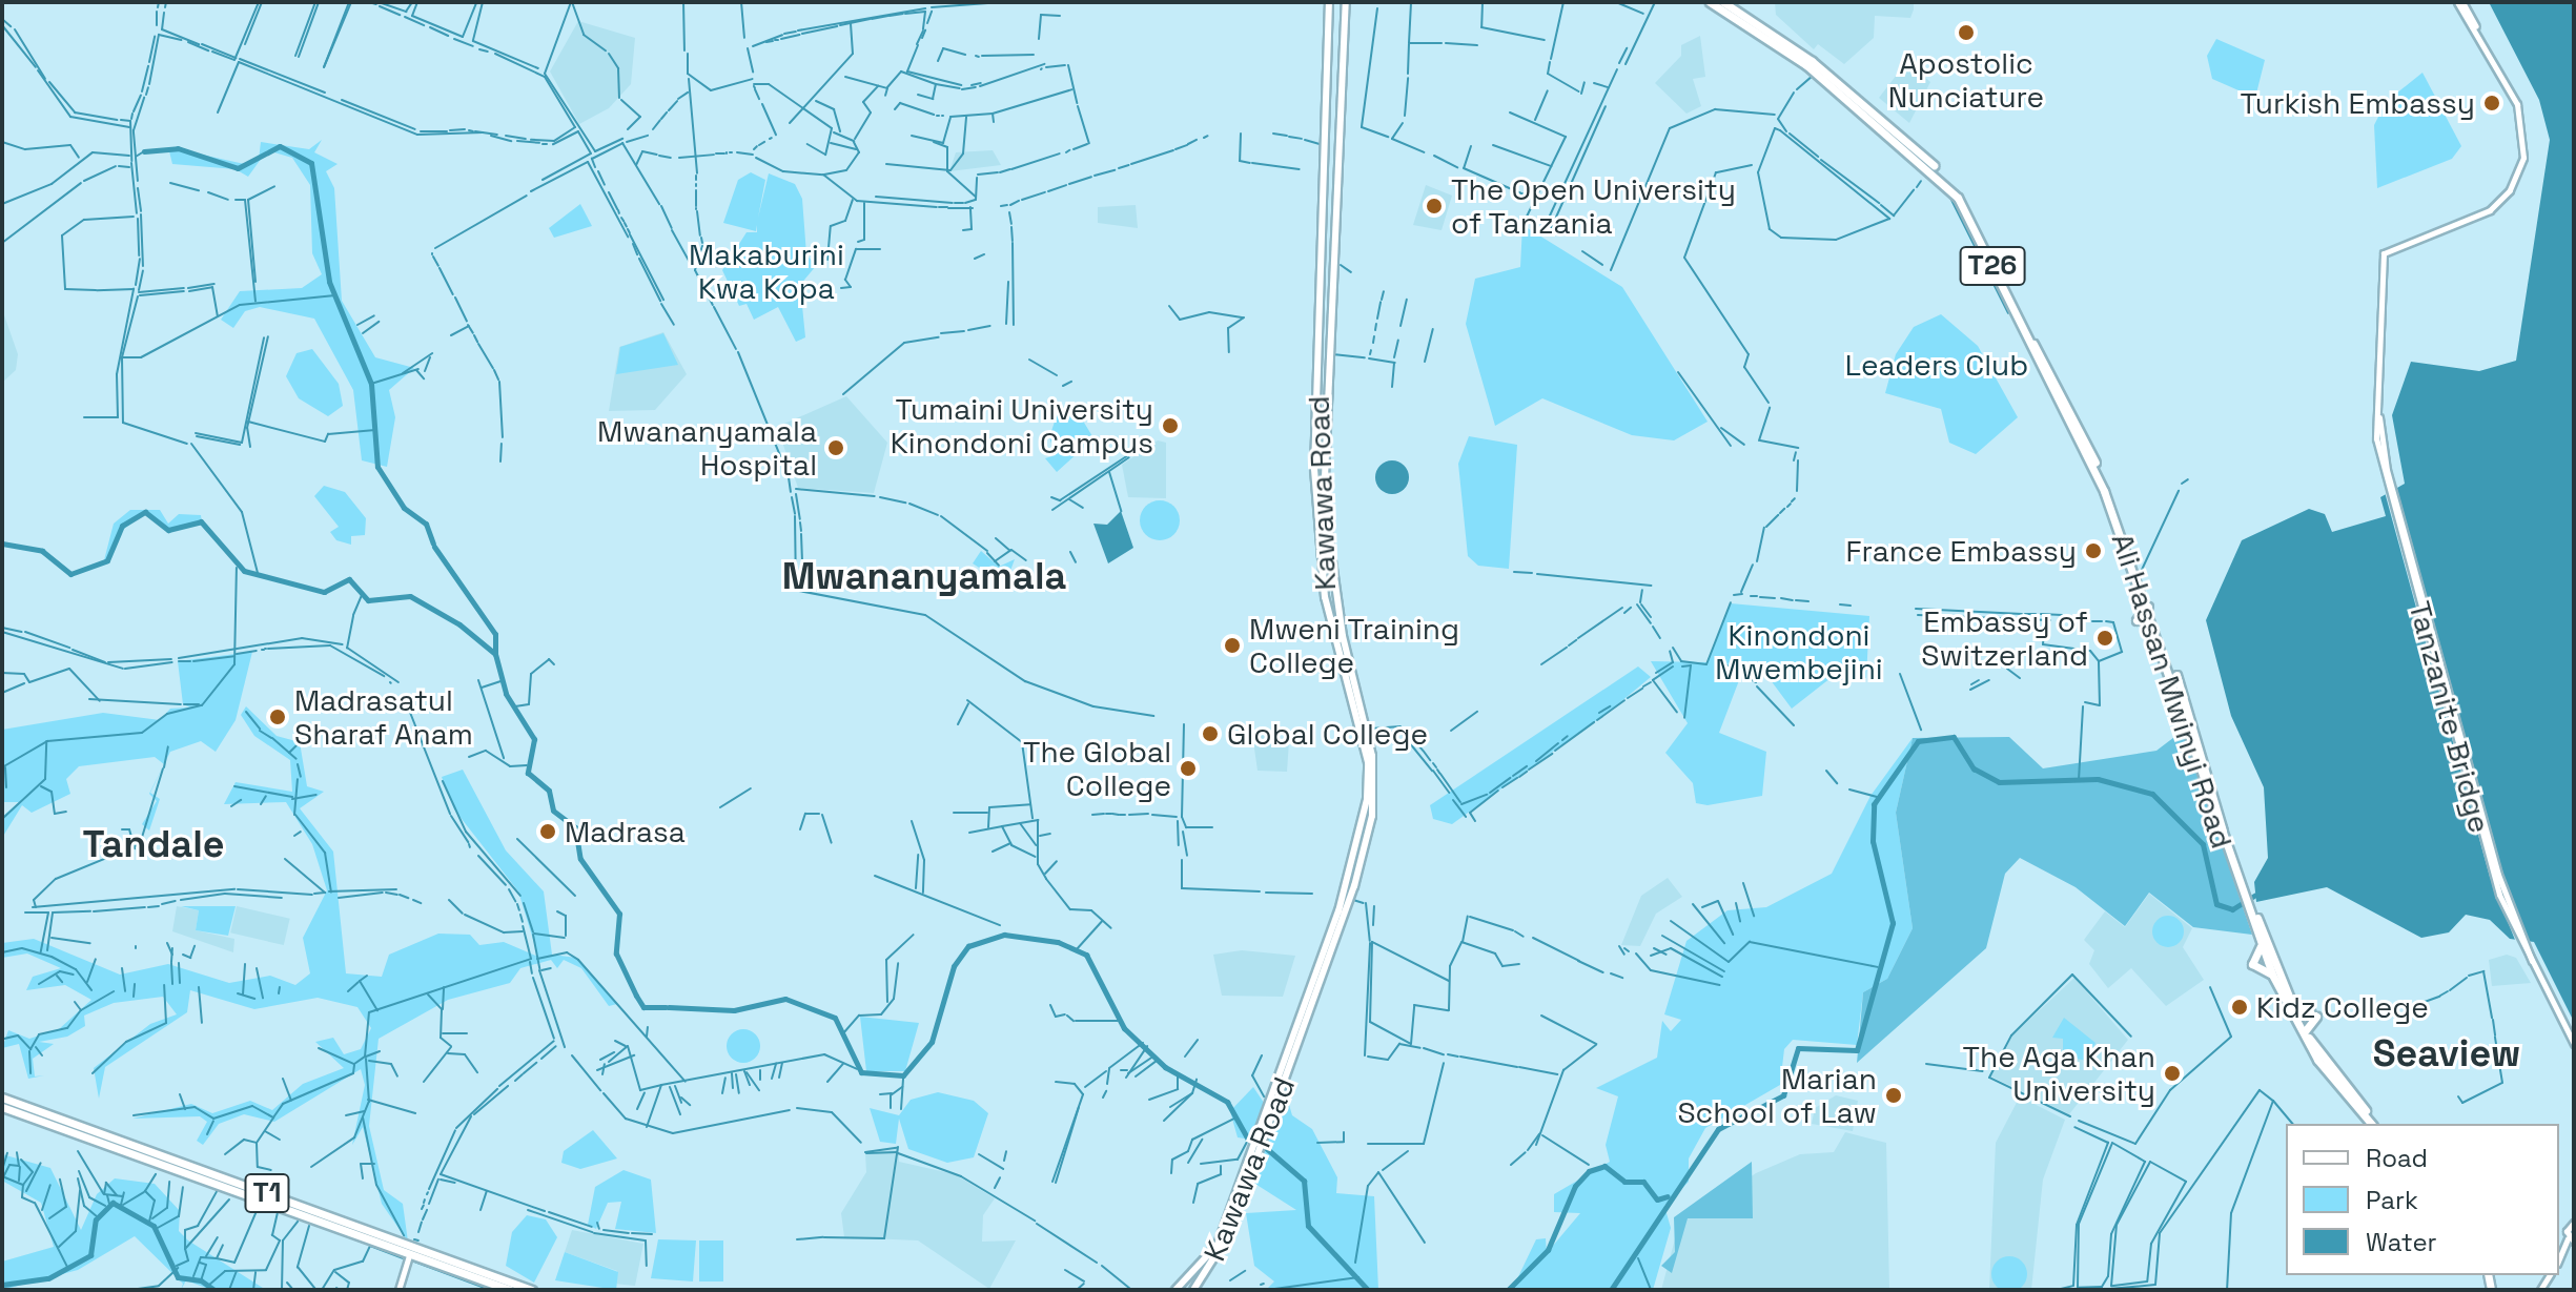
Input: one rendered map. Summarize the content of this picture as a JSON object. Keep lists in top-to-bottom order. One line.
{"streets":{"highway":["T26","Ali Hassan Mwinyi Road","T1"],"main road":["Kawawa Road","Tanzanite Bridge"]},"crossings":[["T26","Ali Hassan Mwinyi Road"]],"districts":["Mwananyamala","Tandale","Seaview"],"parks":["Makaburini Kwa Kopa","Leaders Club","Kinondoni Mwembejini"],"places":["Apostolic Nunciature","Turkish Embassy","The Open University of Tanzania","Tumaini University Kinondoni Campus","Mwananyamala Hospital","France Embassy","Embassy of Switzerland","Mweni Training College","Madrasatul Sharaf Anam","Global College","The Global College","Madrasa","Kidz College","The Aga Khan University","Marian School of Law"],"legend":["Road","Park","Water"]}
